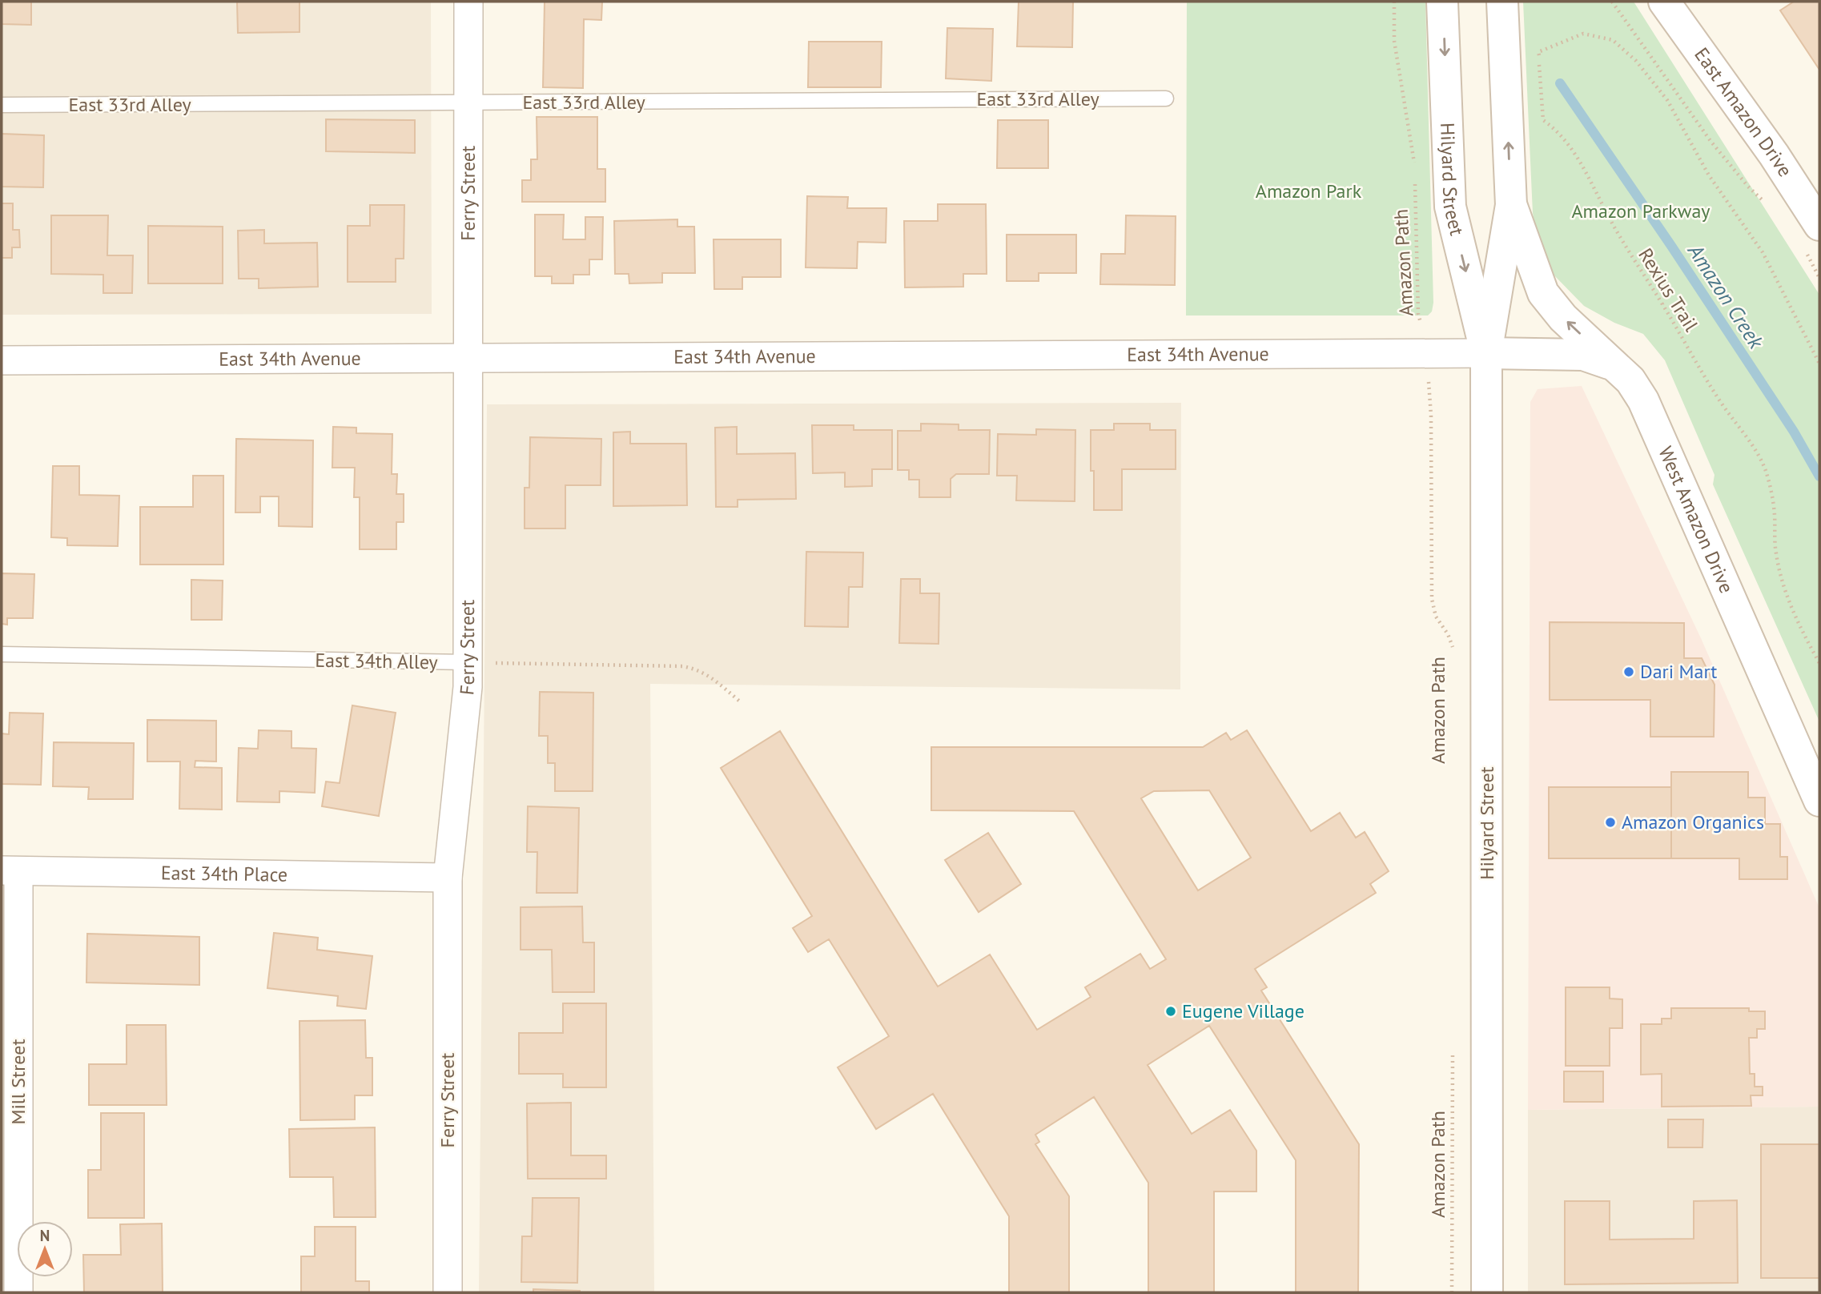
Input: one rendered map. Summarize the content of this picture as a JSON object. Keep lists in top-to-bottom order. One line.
{"streets":{"main road":["East Amazon Drive","Hilyard Street","West Amazon Drive"],"street":["Ferry Street","East 34th Avenue","East 34th Place","Mill Street"],"lane":["East 33rd Alley","East 34th Alley"],"path":["Amazon Path","Rexius Trail"]},"crossings":[["East 33rd Alley","Ferry Street"],["Hilyard Street","East 34th Avenue"],["Hilyard Street","West Amazon Drive"],["Ferry Street","East 34th Avenue"],["Ferry Street","East 34th Alley"],["Ferry Street","East 34th Place"],["Amazon Path","East 34th Avenue"],["East 34th Avenue","West Amazon Drive"],["East 34th Place","Mill Street"]],"water":["Amazon Creek"],"parks":["Amazon Park","Amazon Parkway"],"places":["Dari Mart","Amazon Organics","Eugene Village"],"north":"top"}
